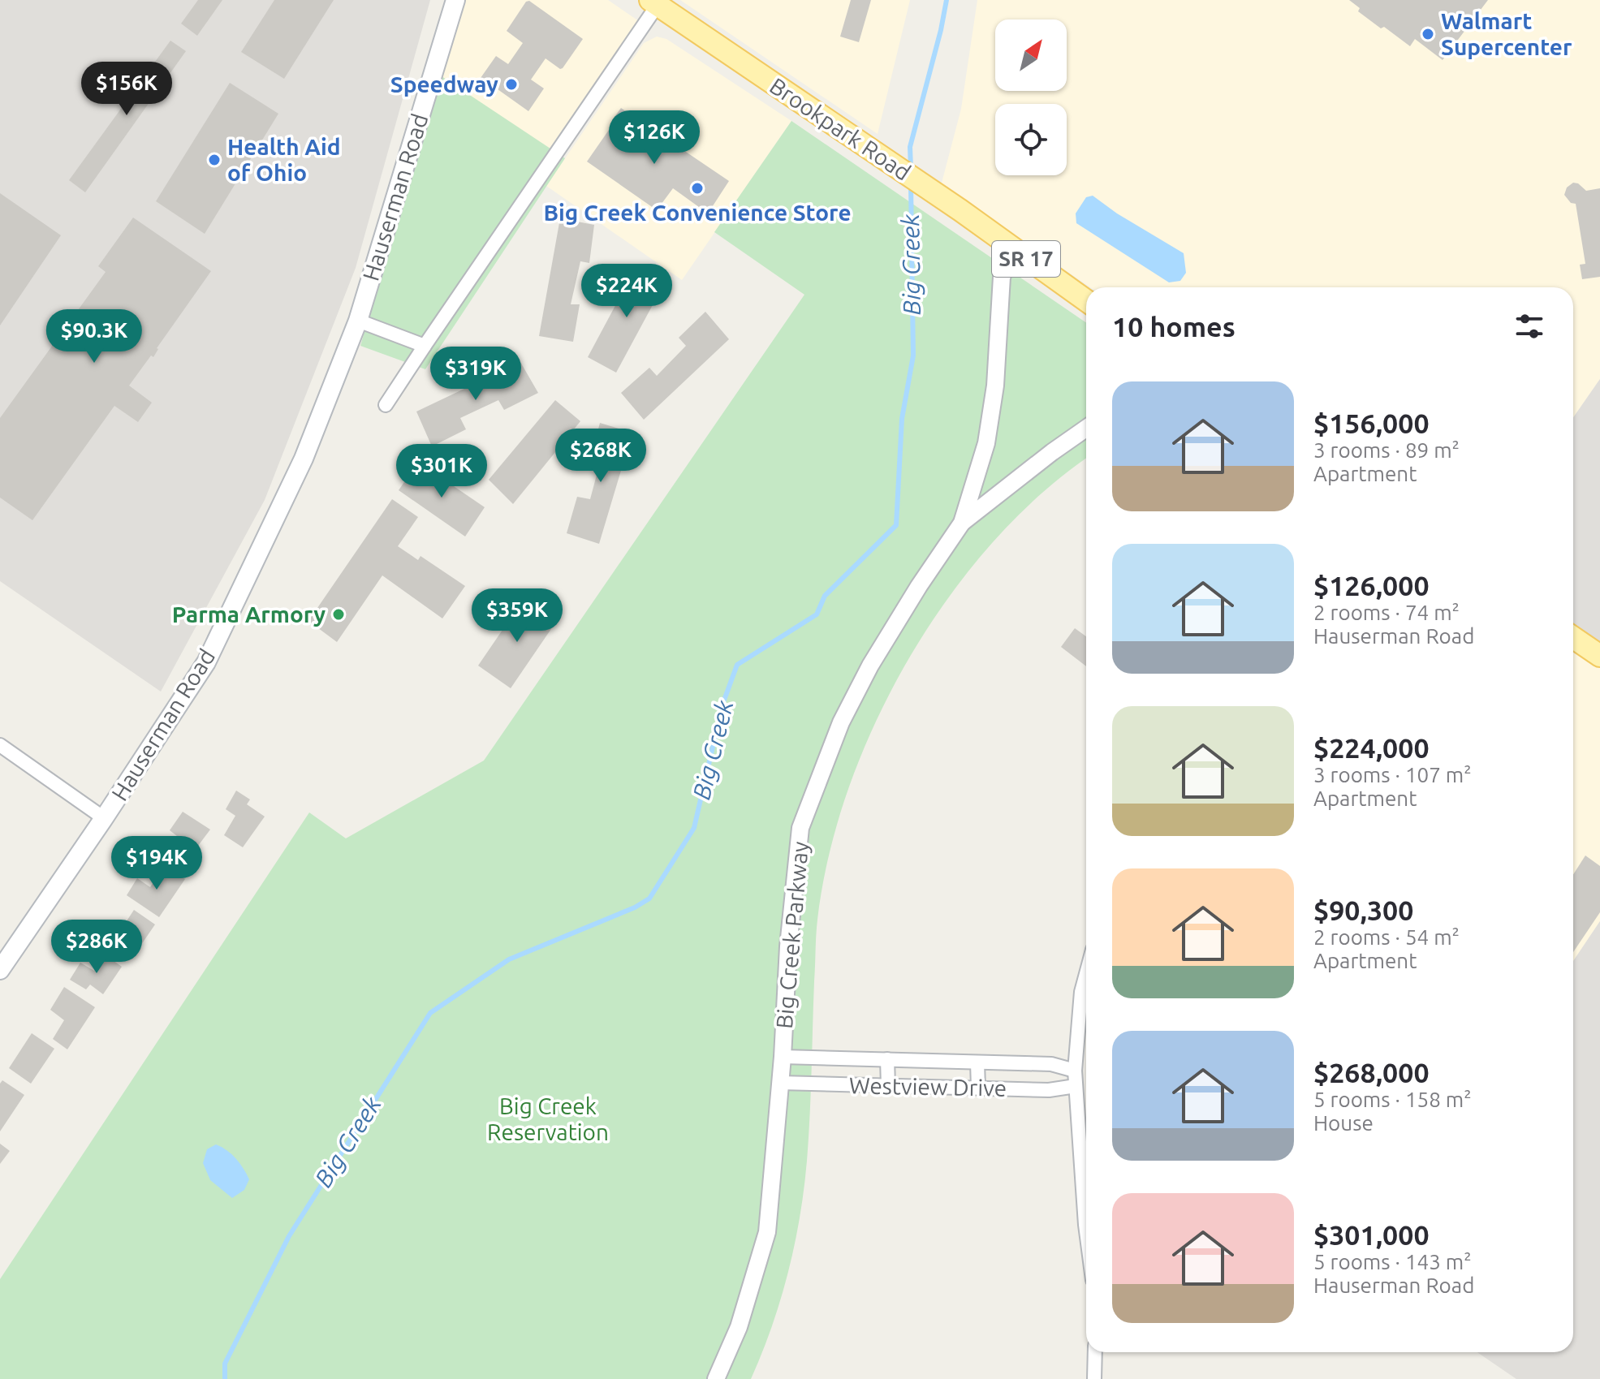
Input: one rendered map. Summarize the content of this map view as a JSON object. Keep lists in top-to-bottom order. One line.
{"streets":{"main road":["Brookpark Road","Hauserman Road","SR 17"],"street":["Big Creek Parkway","Westview Drive"]},"crossings":[["Brookpark Road","Big Creek Parkway"],["Big Creek Parkway","Westview Drive"]],"water":["Big Creek"],"parks":["Big Creek Reservation"],"places":["Walmart Supercenter","Speedway","Health Aid of Ohio","Big Creek Convenience Store","Parma Armory"],"north":"top right","page":{"price":["$156K","$126K","$224K","$90.3K","$319K","$268K","$301K","$359K","$194K","$286K"],"heading":"10 homes","list":[{"name":"$156,000","note":"3 rooms · 89 m² · Apartment"},{"name":"$126,000","note":"2 rooms · 74 m² · Hauserman Road"},{"name":"$224,000","note":"3 rooms · 107 m² · Apartment"},{"name":"$90,300","note":"2 rooms · 54 m² · Apartment"},{"name":"$268,000","note":"5 rooms · 158 m² · House"},{"name":"$301,000","note":"5 rooms · 143 m² · Hauserman Road"}]}}
